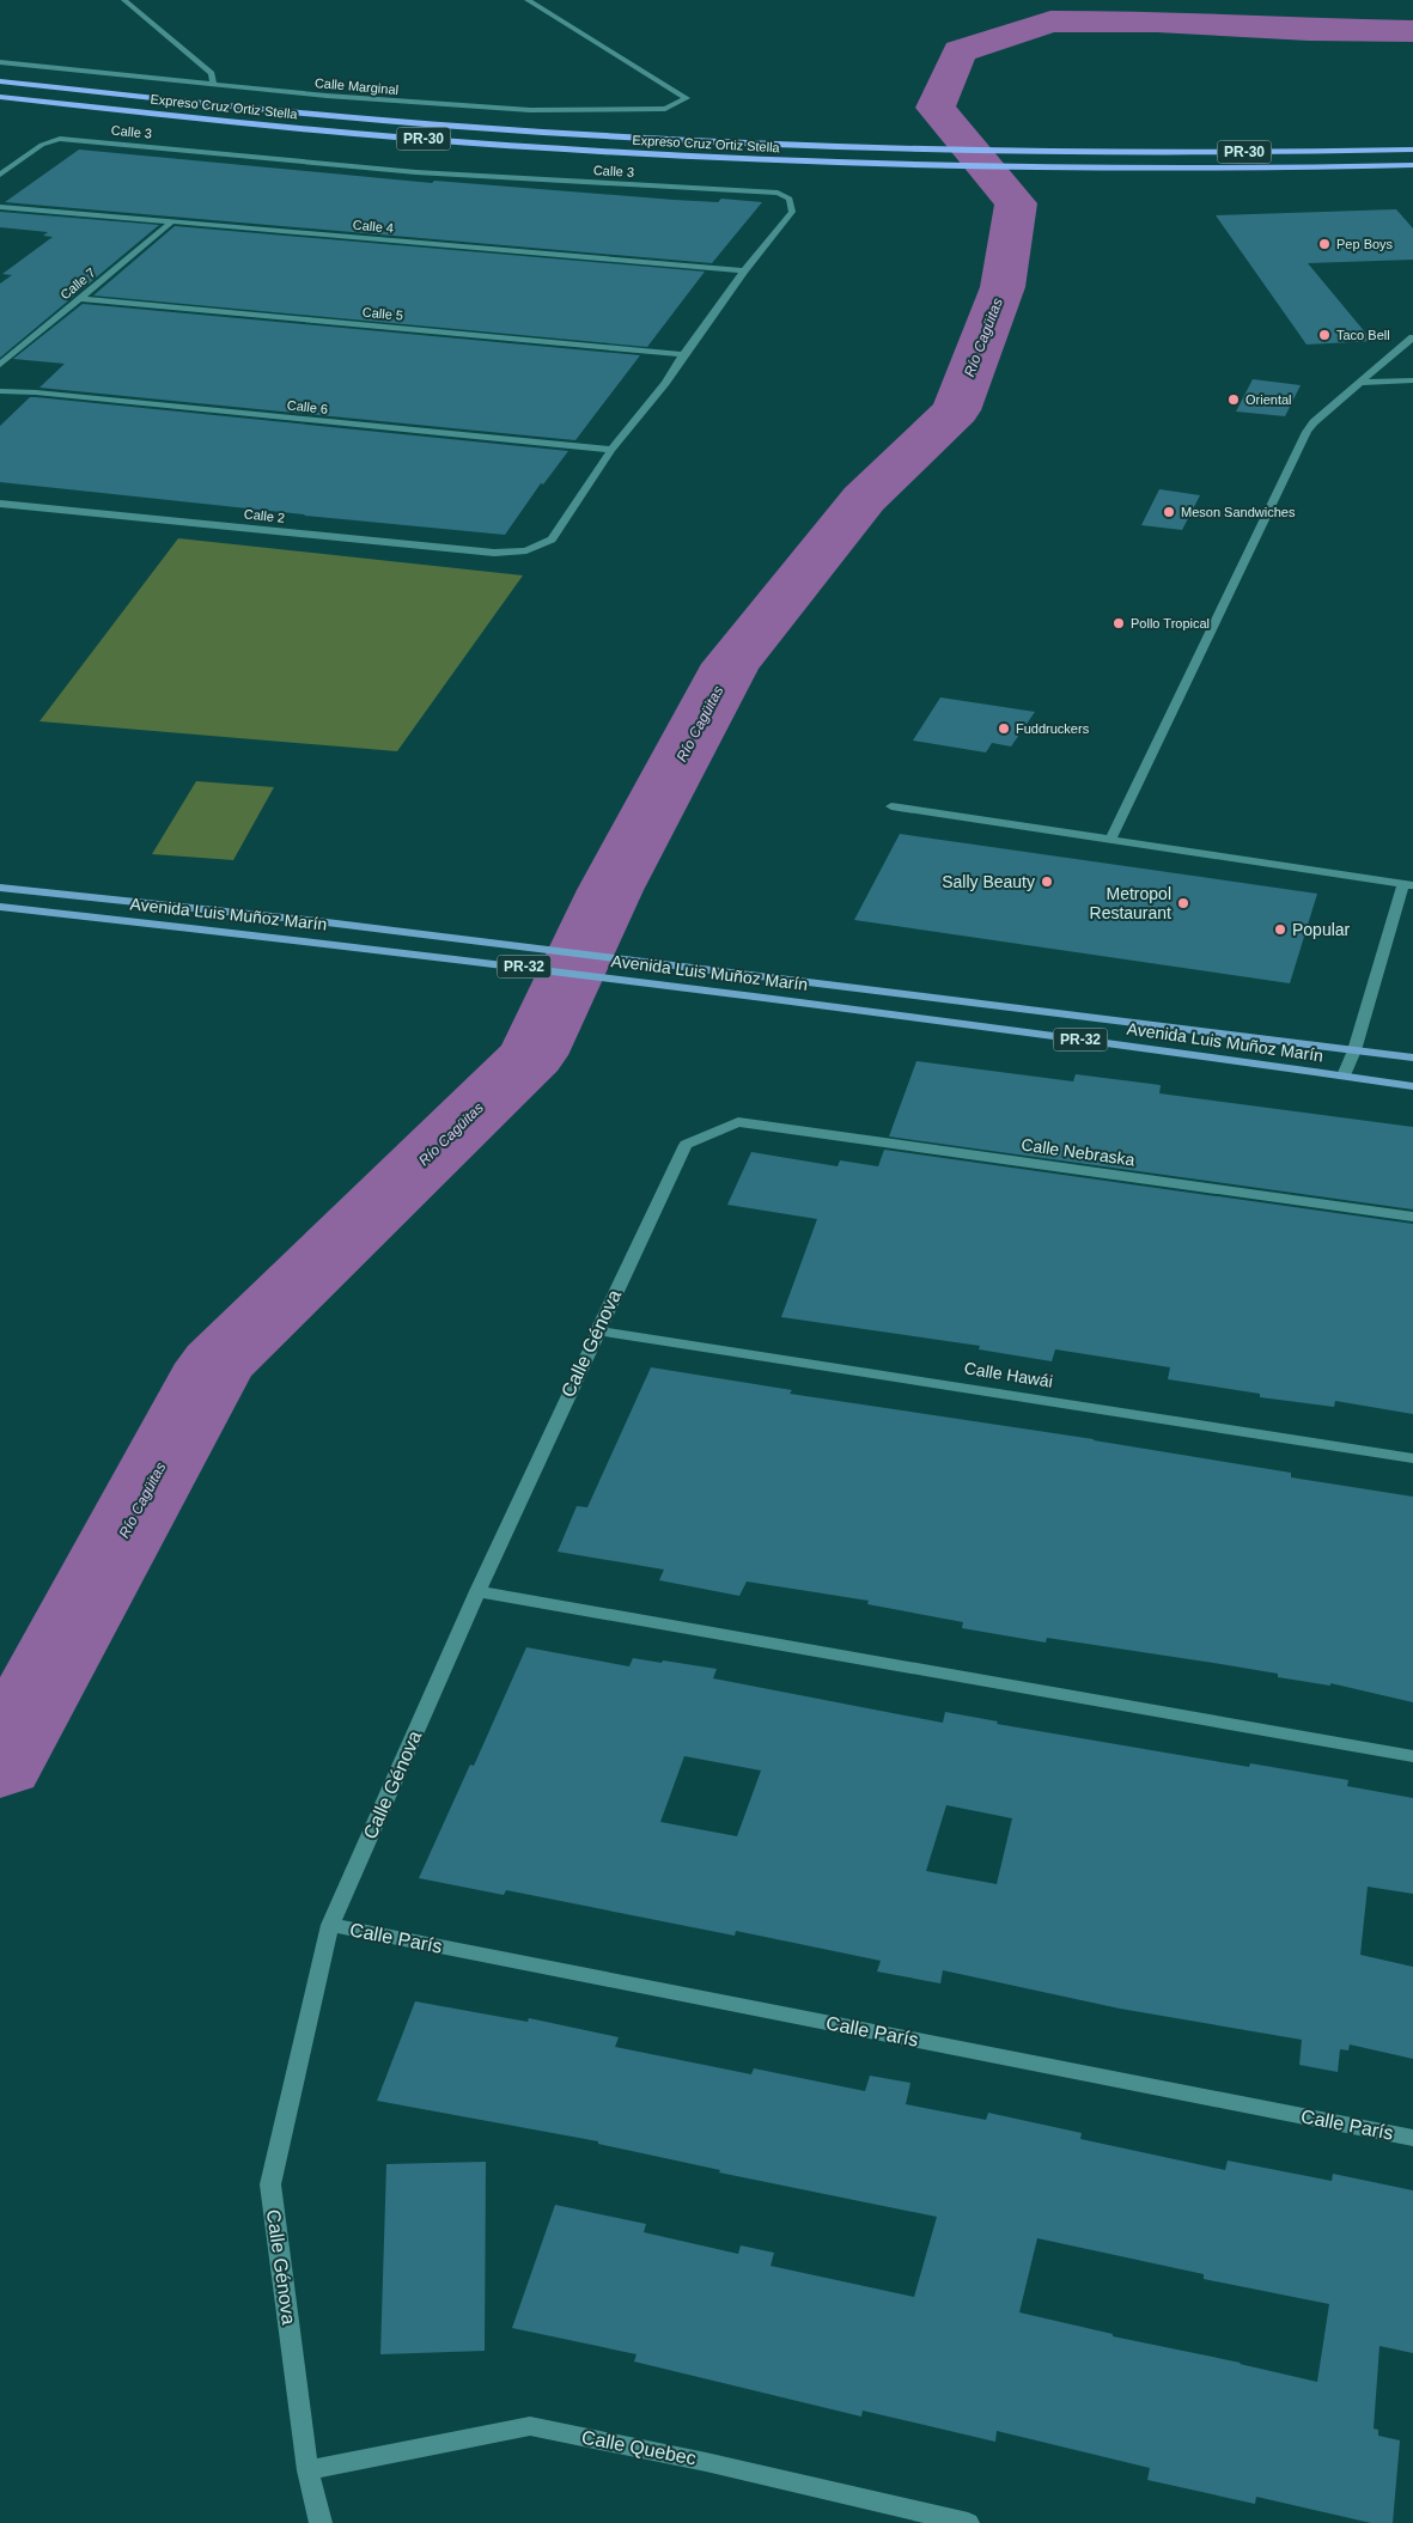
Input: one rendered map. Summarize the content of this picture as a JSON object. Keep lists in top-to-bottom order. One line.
{"streets":{"highway":["Expreso Cruz Ortiz Stella","PR-30"],"main road":["Avenida Luis Muñoz Marín","PR-32"],"street":["Calle Marginal","Calle 3","Calle 4","Calle 7","Calle 5","Calle 6","Calle 2","Calle Nebraska","Calle Génova","Calle Hawái","Calle París","Calle Quebec"]},"crossings":[["Calle 3","Calle 4"],["Calle 3","Calle 5"],["Calle 3","Calle 6"],["Calle 3","Calle 2"],["Calle 4","Calle 7"],["Calle 7","Calle 5"],["Calle Nebraska","Calle Génova"],["Calle Génova","Calle Hawái"],["Calle Génova","Calle París"],["Calle Génova","Calle Quebec"]],"water":["Río Cagüitas"],"places":["Pep Boys","Taco Bell","Oriental","Meson Sandwiches","Pollo Tropical","Fuddruckers","Sally Beauty","Metropol Restaurant","Popular"]}
